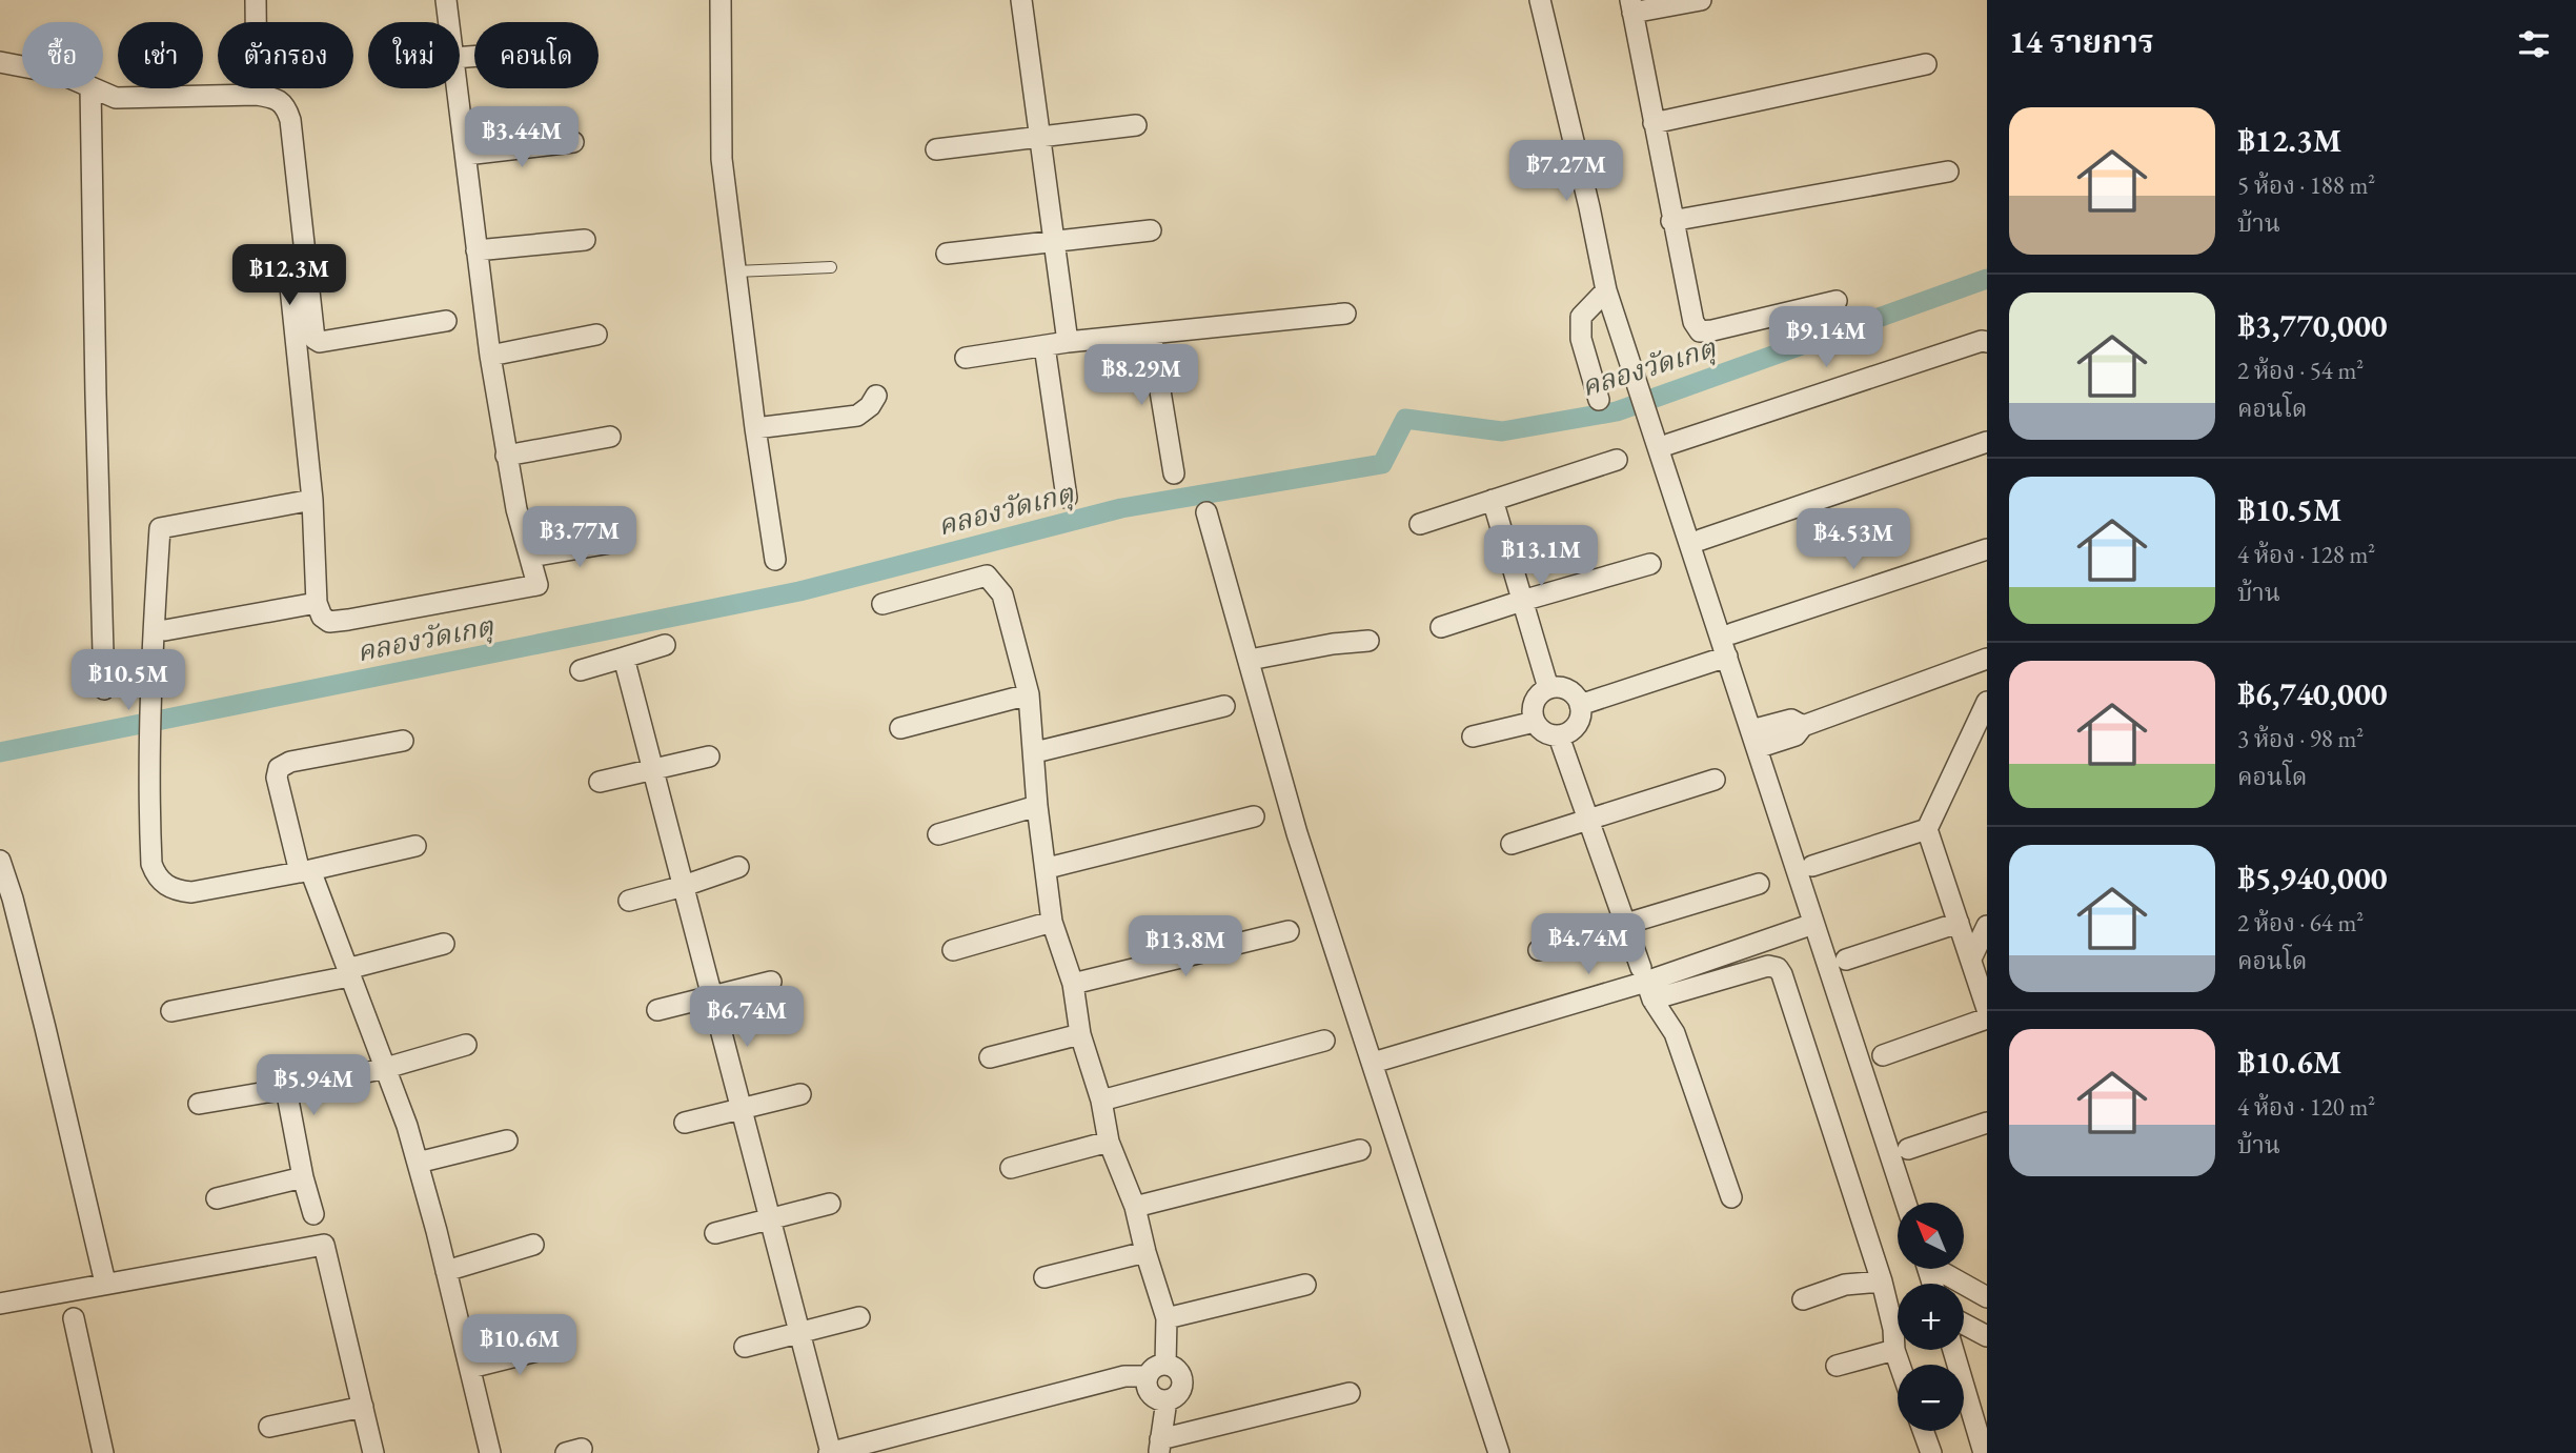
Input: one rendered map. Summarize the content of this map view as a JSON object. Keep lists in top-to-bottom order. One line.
{"water":["คลองวัดเกตุ"],"north":"top left","page":{"heading":"14 รายการ","chip":["ซื้อ","เช่า","ตัวกรอง","ใหม่","คอนโด"],"list":[{"name":"฿12.3M","note":"5 ห้อง · 188 m² · บ้าน"},{"name":"฿3,770,000","note":"2 ห้อง · 54 m² · คอนโด"},{"name":"฿10.5M","note":"4 ห้อง · 128 m² · บ้าน"},{"name":"฿6,740,000","note":"3 ห้อง · 98 m² · คอนโด"},{"name":"฿5,940,000","note":"2 ห้อง · 64 m² · คอนโด"},{"name":"฿10.6M","note":"4 ห้อง · 120 m² · บ้าน"}],"price":["฿3.44M","฿7.27M","฿12.3M","฿9.14M","฿8.29M","฿3.77M","฿4.53M","฿13.1M","฿10.5M","฿4.74M","฿13.8M","฿6.74M","฿5.94M","฿10.6M"],"map_buttons":["+","−"]}}
